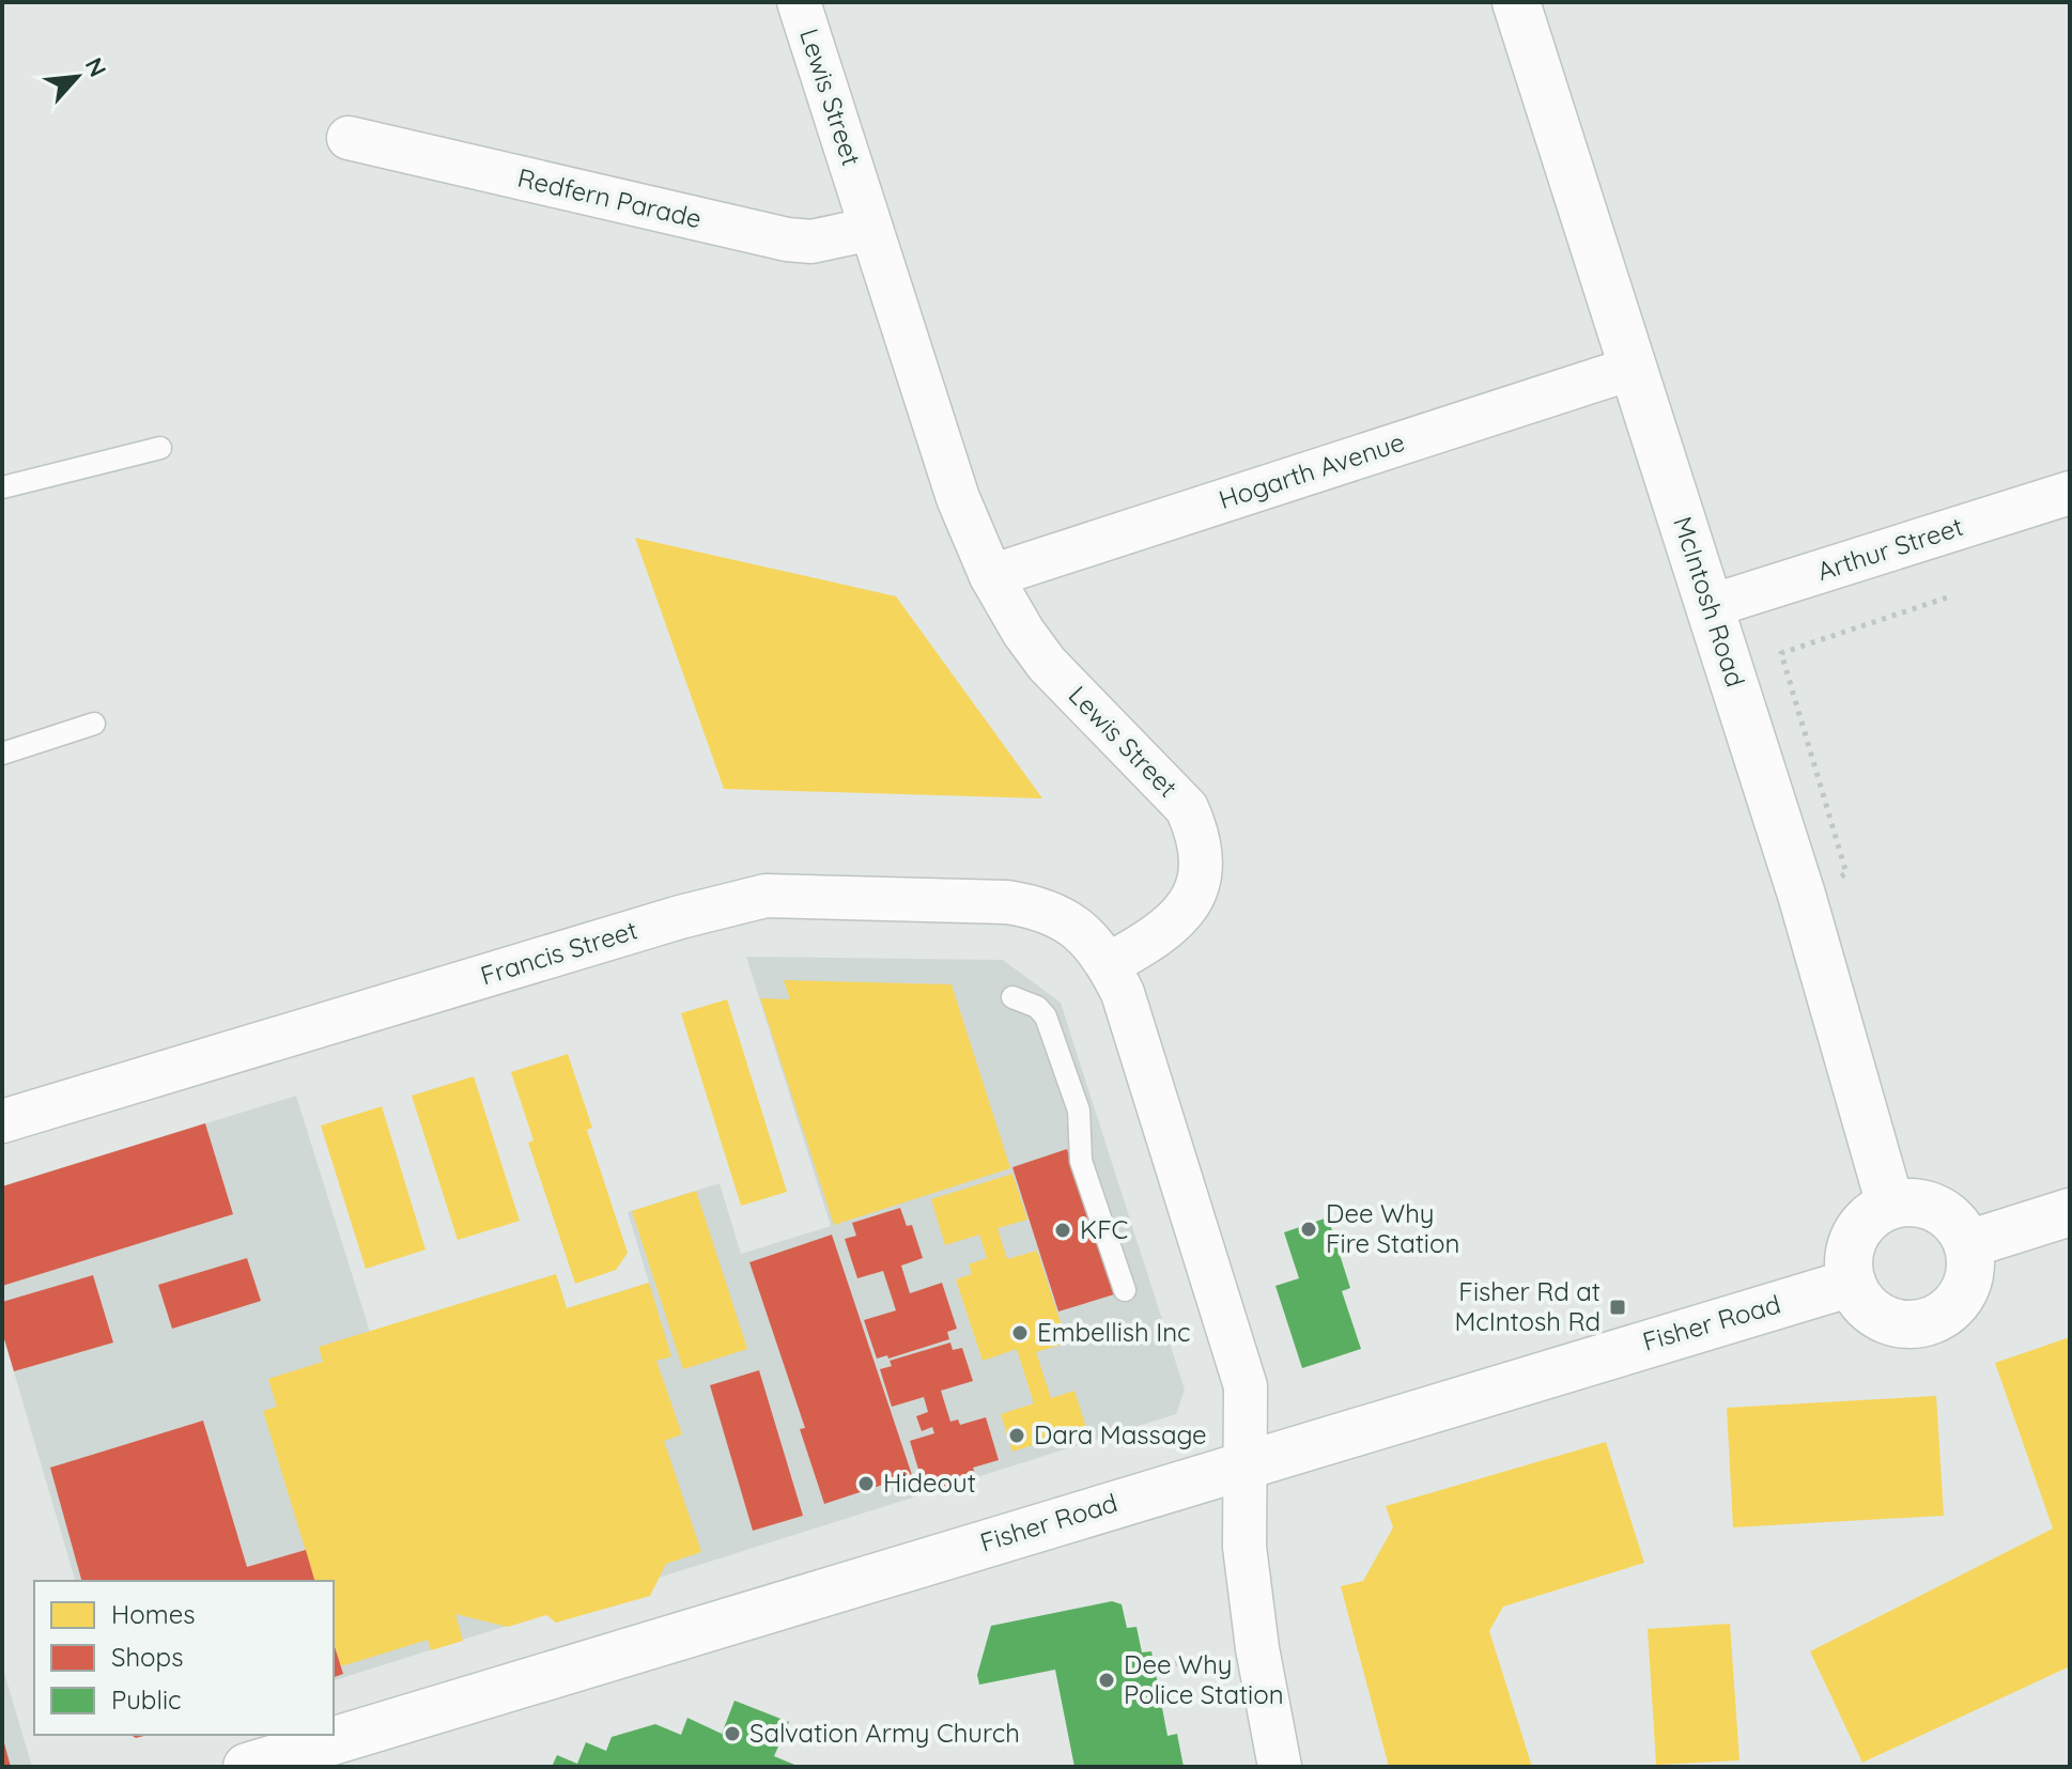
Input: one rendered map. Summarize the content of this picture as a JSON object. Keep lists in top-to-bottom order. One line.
{"streets":{"main road":["McIntosh Road","Fisher Road"],"street":["Lewis Street","Redfern Parade","Hogarth Avenue","Arthur Street","Francis Street"]},"crossings":[["Lewis Street","Redfern Parade"],["Lewis Street","Hogarth Avenue"],["Lewis Street","Francis Street"],["Hogarth Avenue","McIntosh Road"],["Arthur Street","McIntosh Road"],["McIntosh Road","Fisher Road"]],"places":{"other":["Dee Why Fire Station","KFC","Embellish Inc","Dara Massage","Hideout","Dee Why Police Station","Salvation Army Church"],"transit":["Fisher Rd at McIntosh Rd"]},"legend":["Homes","Shops","Public"],"north":"top right"}
